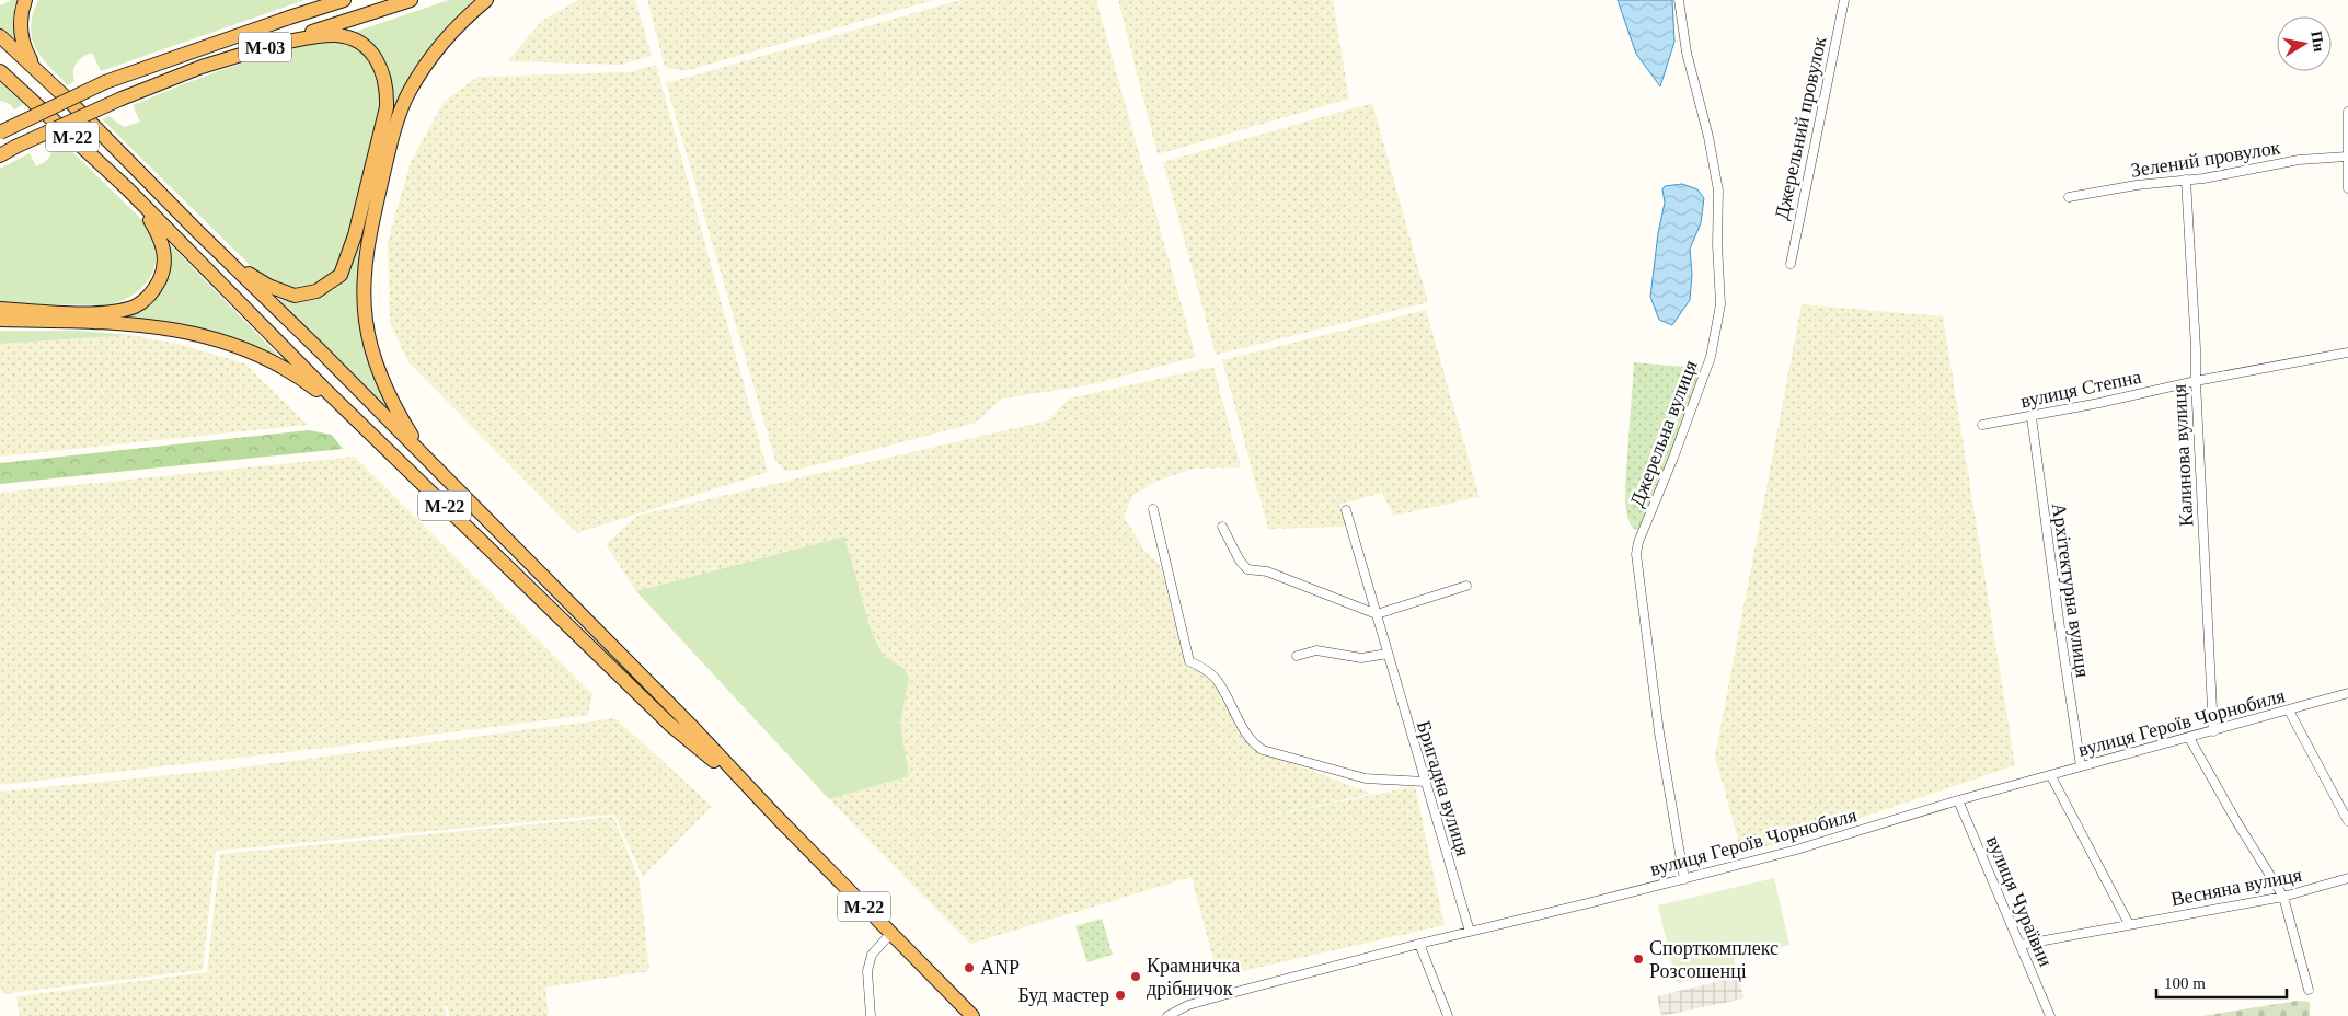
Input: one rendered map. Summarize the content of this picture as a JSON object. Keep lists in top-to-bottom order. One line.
{"streets":{"highway":["М-03","М-22"],"street":["Джерельний провулок","Зелений провулок","вулиця Степна","Джерельна вулиця","Калинова вулиця","Архітектурна вулиця","вулиця Героїв Чорнобиля","Бригадна вулиця","Весняна вулиця","вулиця Чураївни"]},"crossings":[["Зелений провулок","Калинова вулиця"],["вулиця Степна","Калинова вулиця"],["вулиця Степна","Архітектурна вулиця"],["Джерельна вулиця","вулиця Героїв Чорнобиля"],["Калинова вулиця","вулиця Героїв Чорнобиля"],["Архітектурна вулиця","вулиця Героїв Чорнобиля"],["вулиця Героїв Чорнобиля","Бригадна вулиця"],["вулиця Героїв Чорнобиля","вулиця Чураївни"],["Весняна вулиця","вулиця Чураївни"]],"places":["Спорткомплекс Розсошенці","ANP","Крамничка дрібничок","Буд мастер"],"scale_bar":"100 m","north":"right"}
